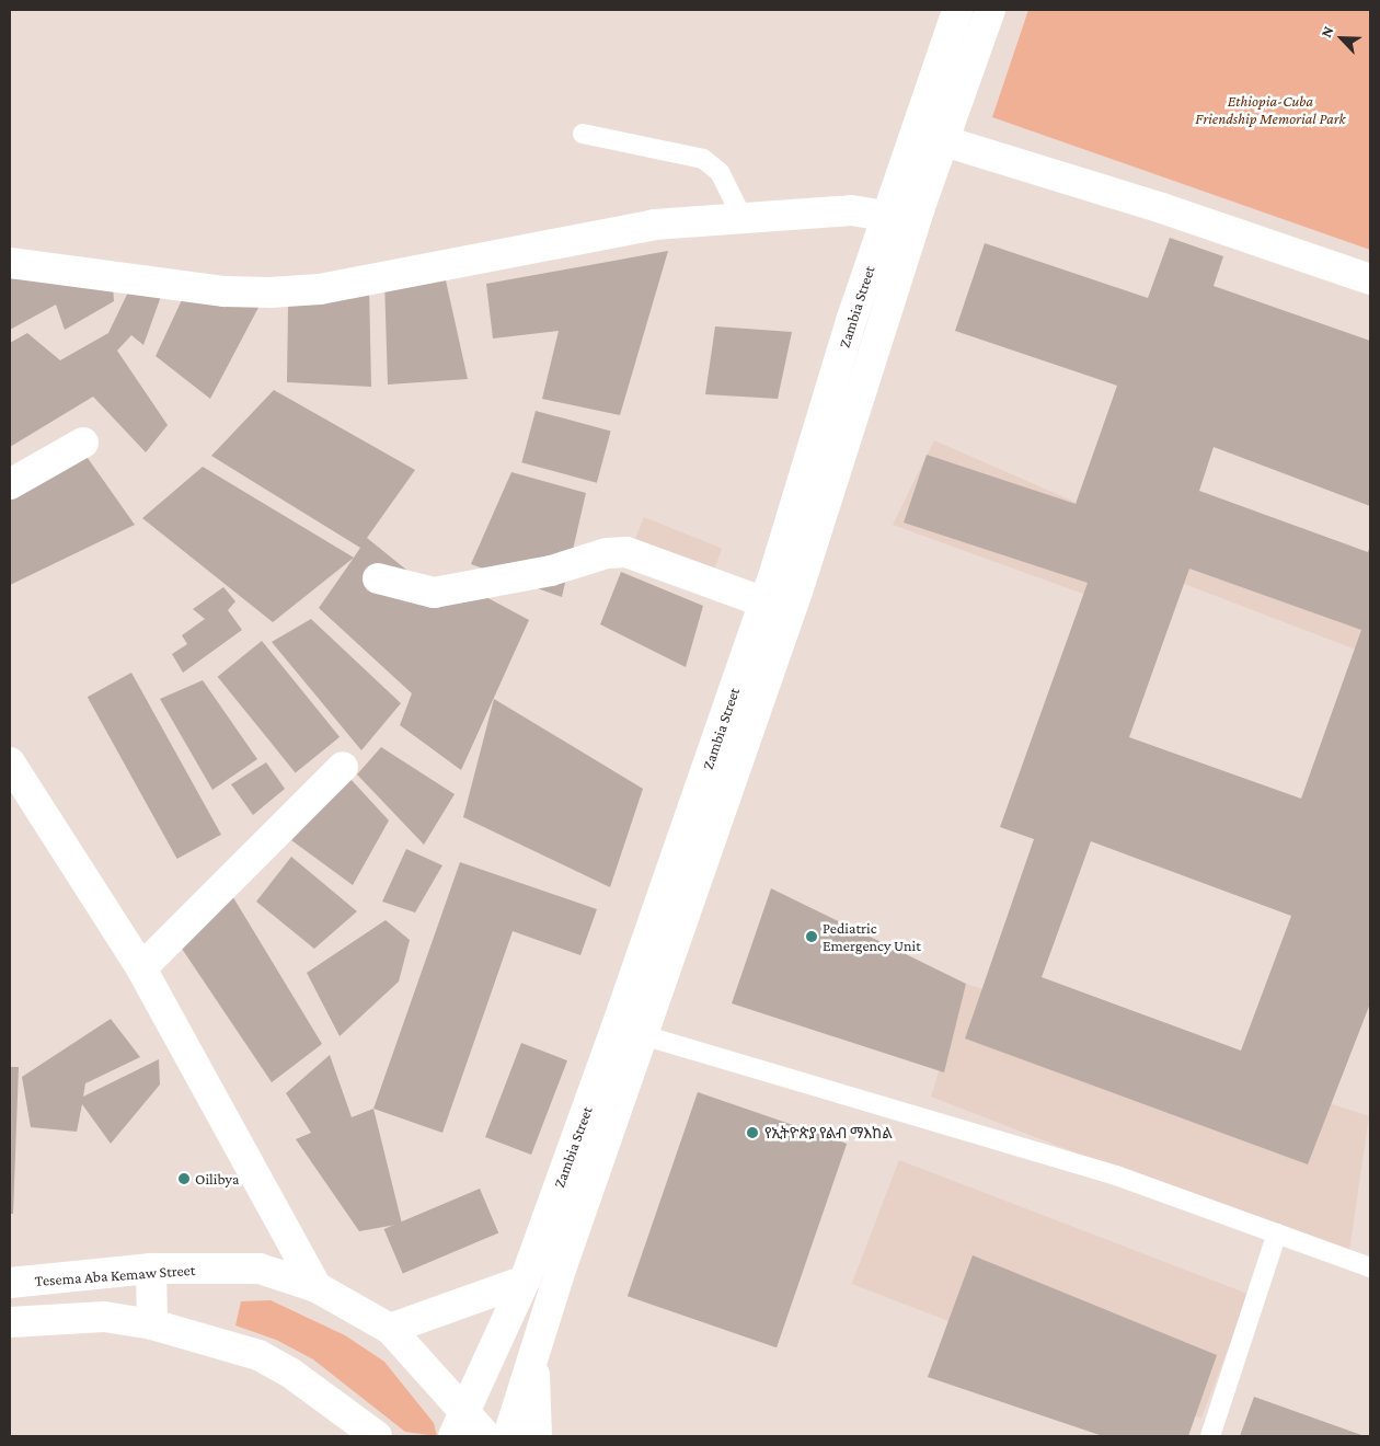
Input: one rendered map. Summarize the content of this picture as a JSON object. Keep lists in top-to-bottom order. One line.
{"streets":{"main road":["Zambia Street","Tesema Aba Kemaw Street"]},"crossings":[["Zambia Street","Tesema Aba Kemaw Street"]],"parks":["Ethiopia-Cuba Friendship Memorial Park"],"places":["Pediatric Emergency Unit","የኢትዮጵያ የልብ ማእከል","Oilibya"],"north":"top left"}
